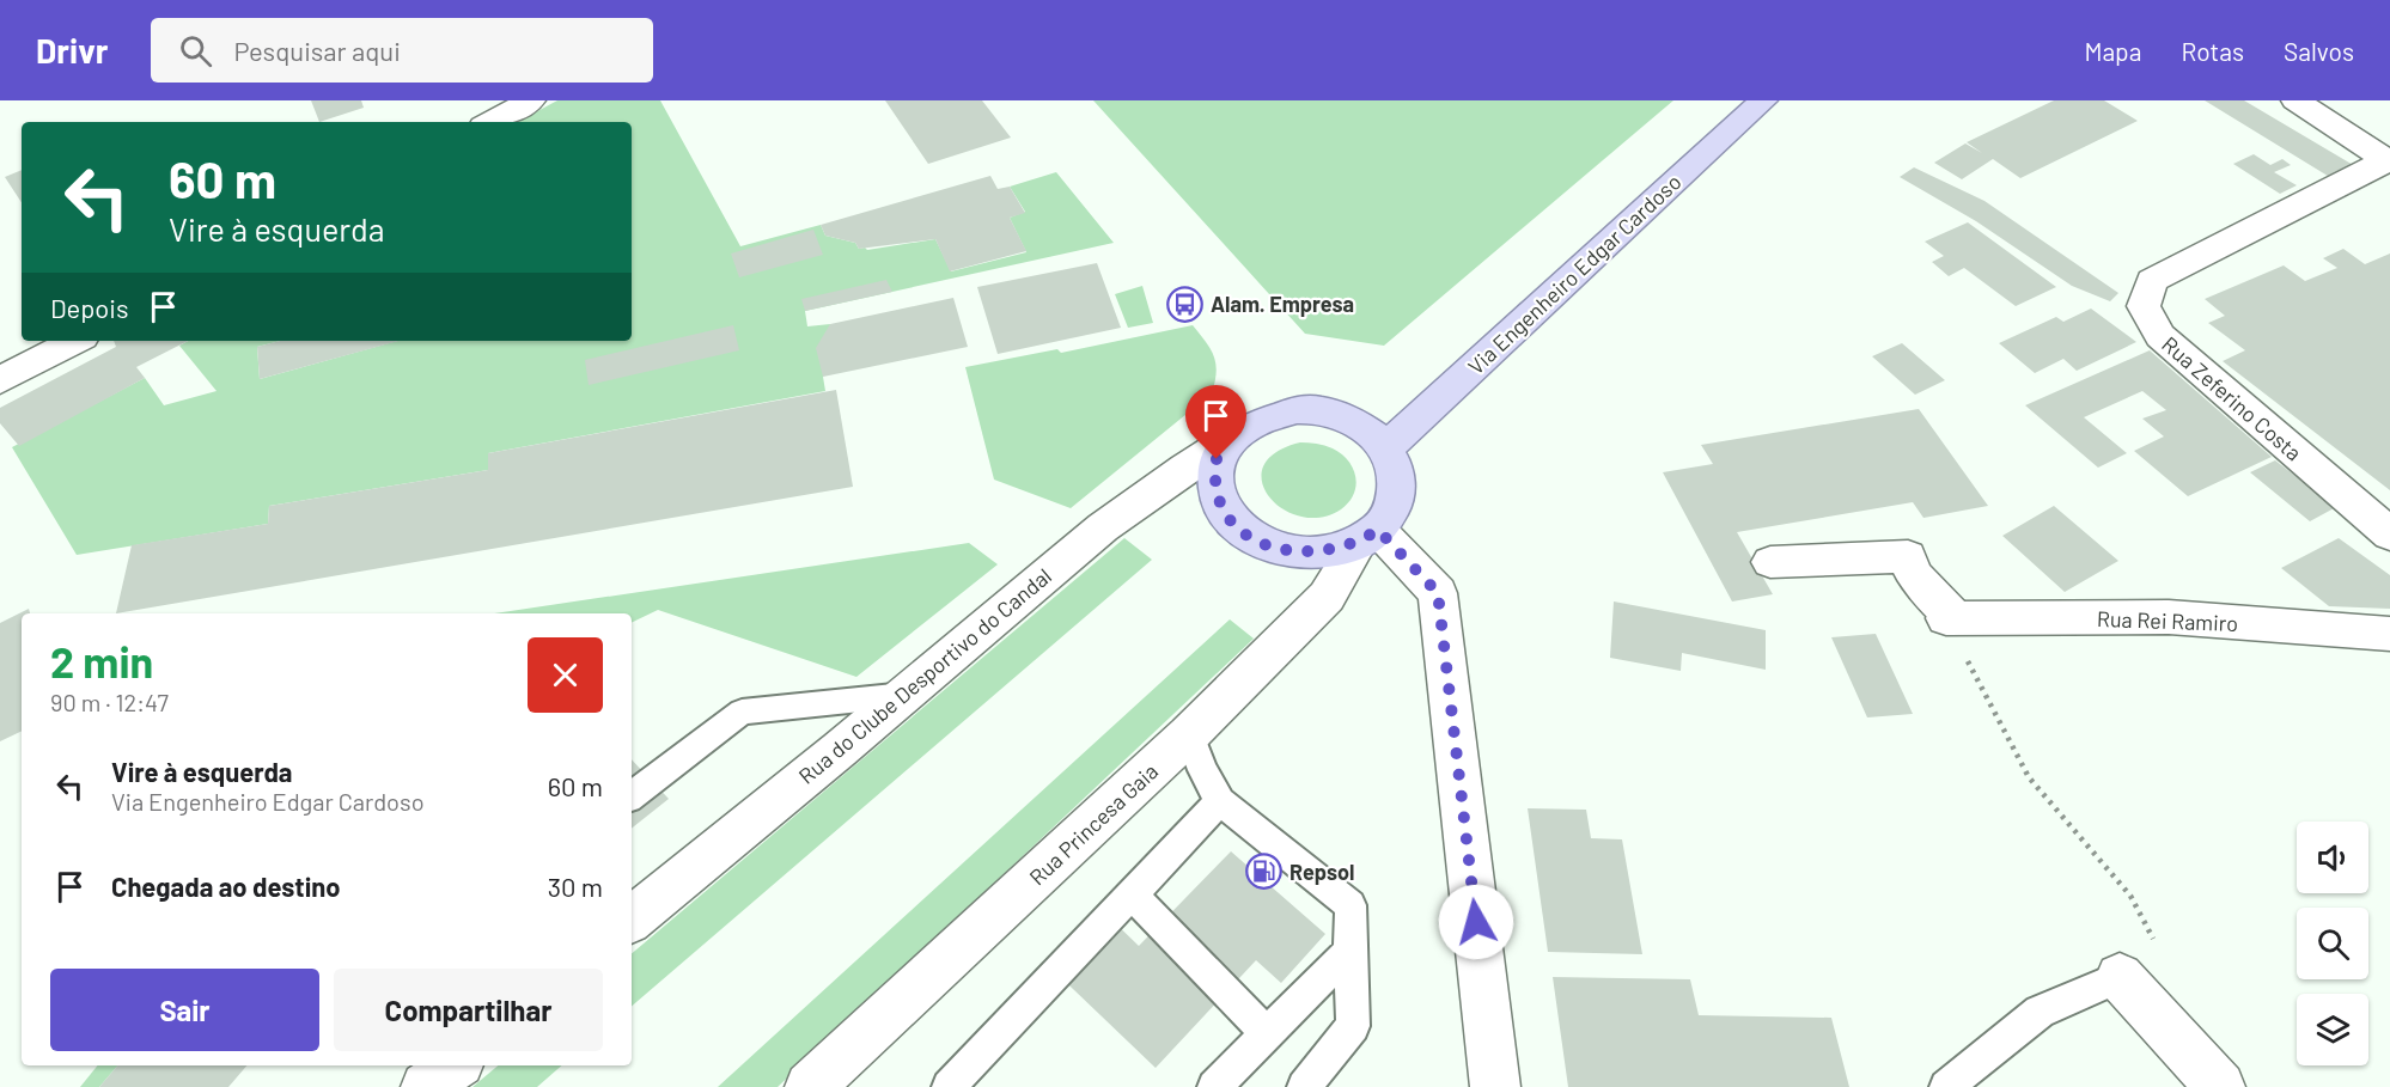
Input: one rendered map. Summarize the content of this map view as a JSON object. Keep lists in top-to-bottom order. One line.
{"streets":{"main road":["Via Engenheiro Edgar Cardoso"],"street":["Rua Zeferino Costa","Rua Rei Ramiro","Rua do Clube Desportivo do Candal","Rua Princesa Gaia"]},"crossings":[["Via Engenheiro Edgar Cardoso","Rua do Clube Desportivo do Candal"],["Via Engenheiro Edgar Cardoso","Rua Princesa Gaia"],["Rua do Clube Desportivo do Candal","Rua Princesa Gaia"]],"places":{"bus stop":["Alam. Empresa"],"fuel station":["Repsol"]},"page":{"header":"Drivr","search":"Pesquisar aqui","nav":["Mapa","Rotas","Salvos"],"turn":["60 m","Vire à esquerda"],"then":"Depois","heading":["2 min","90 m · 12:47"],"list":[{"name":"Vire à esquerda","note":"Via Engenheiro Edgar Cardoso","value":"60 m"},{"name":"Chegada ao destino","value":"30 m"}],"buttons":["Sair","Compartilhar"]}}
